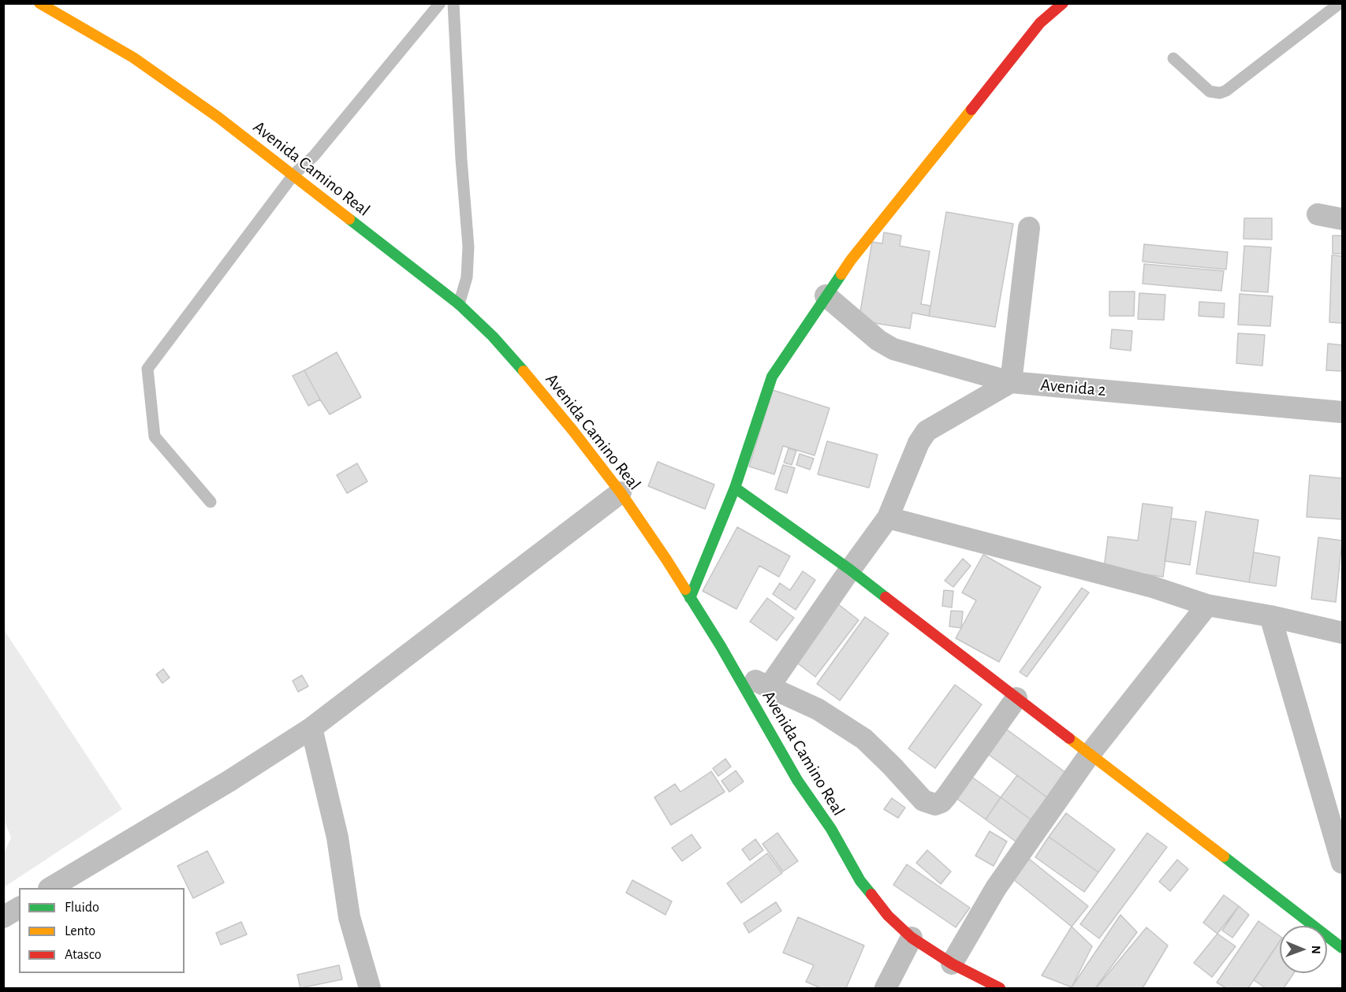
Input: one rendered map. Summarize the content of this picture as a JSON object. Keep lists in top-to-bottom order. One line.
{"streets":{"street":["Avenida Camino Real","Avenida 2"]},"legend":["Fluido","Lento","Atasco"],"north":"right"}
